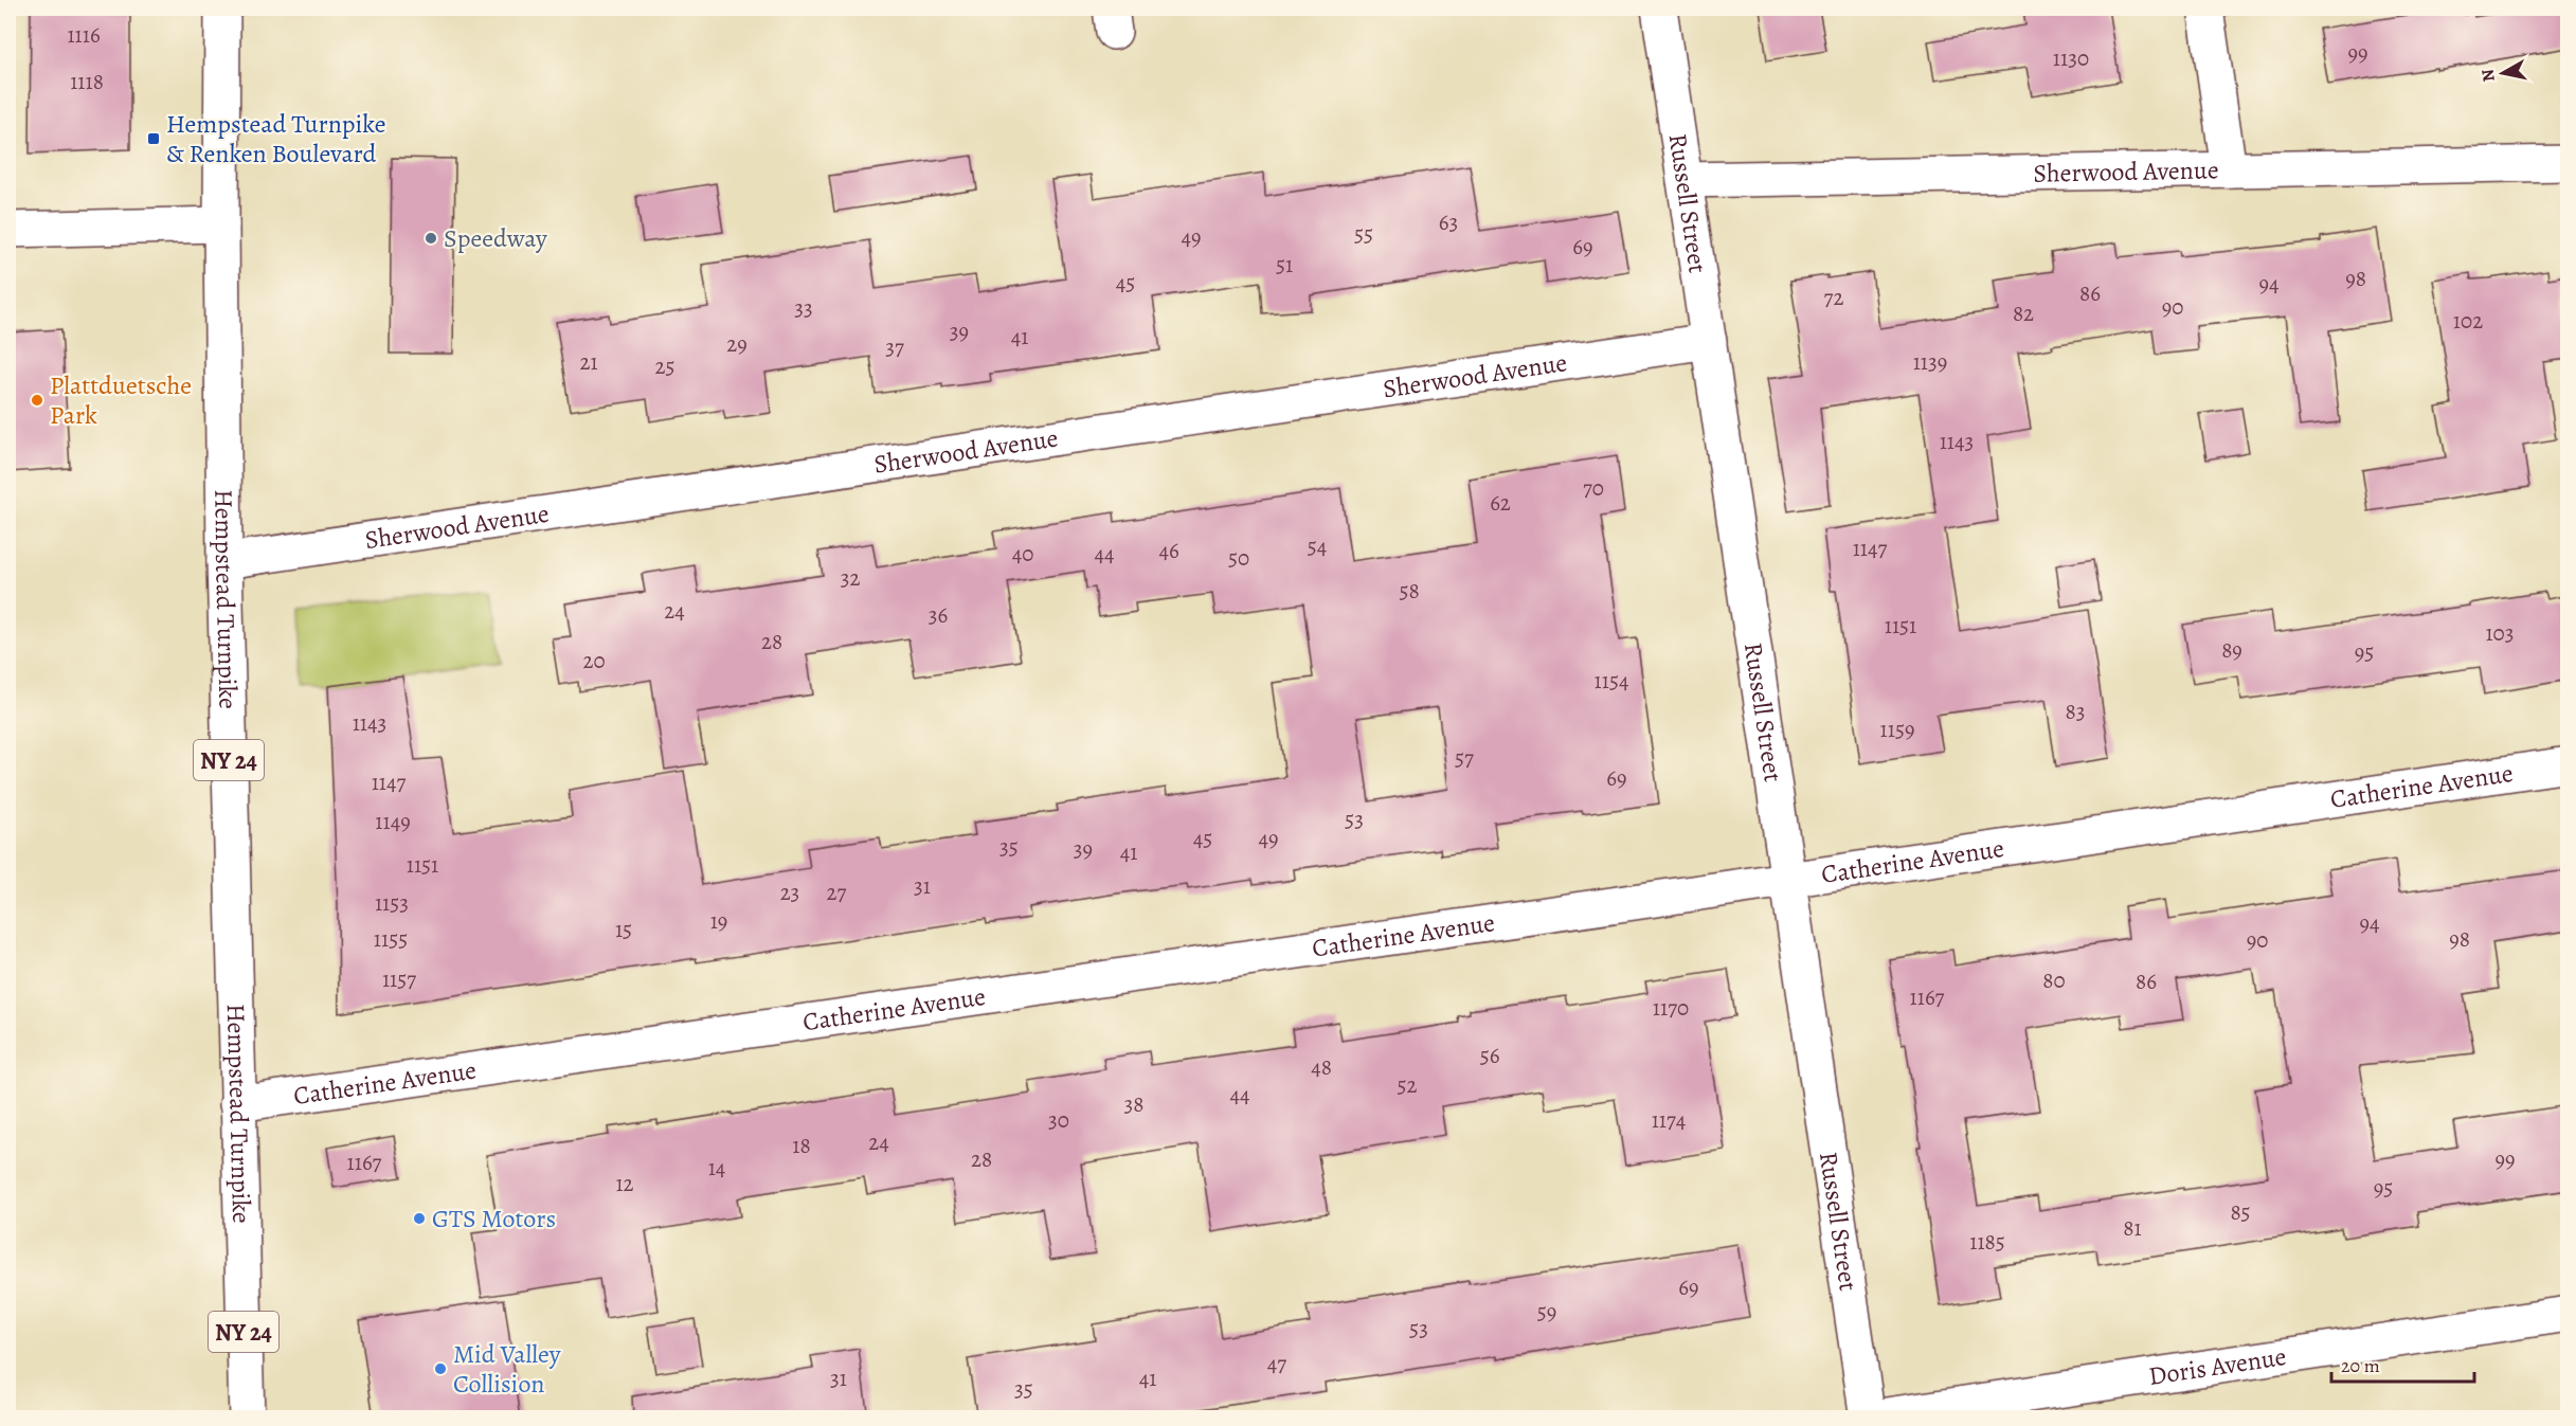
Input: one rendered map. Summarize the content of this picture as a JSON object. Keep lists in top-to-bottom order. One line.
{"streets":{"street":["Sherwood Avenue","Russell Street","Hempstead Turnpike","NY 24","Catherine Avenue","Doris Avenue"]},"crossings":[["Sherwood Avenue","Russell Street"],["Sherwood Avenue","Hempstead Turnpike"],["Russell Street","Catherine Avenue"],["Russell Street","Doris Avenue"],["Hempstead Turnpike","Catherine Avenue"]],"places":{"transit":["Hempstead Turnpike & Renken Boulevard"],"other":["Speedway","Plattduetsche Park","GTS Motors","Mid Valley Collision"]},"house_numbers":["1116","99","1130","1118","63","55","49","69","51","98","45","94","86","72","90","33","82","102","39","41","29","37","21","1139","25","1143","70","62","54","1147","46","40","44","50","32","58","24","36","1151","103","28","89","95","20","1154","83","1143","1159","57","69","1147","53","1149","45","49","35","39","41","1151","31","23","27","1153","19","94","15","1155","98","90","1157","80","86","1167","1170","56","48","52","44","38","30","1174","24","18","28","99","1167","14","12","95","85","81","1185","69","59","53","47","31","41","35"],"scale_bar":"20 m","north":"left"}
